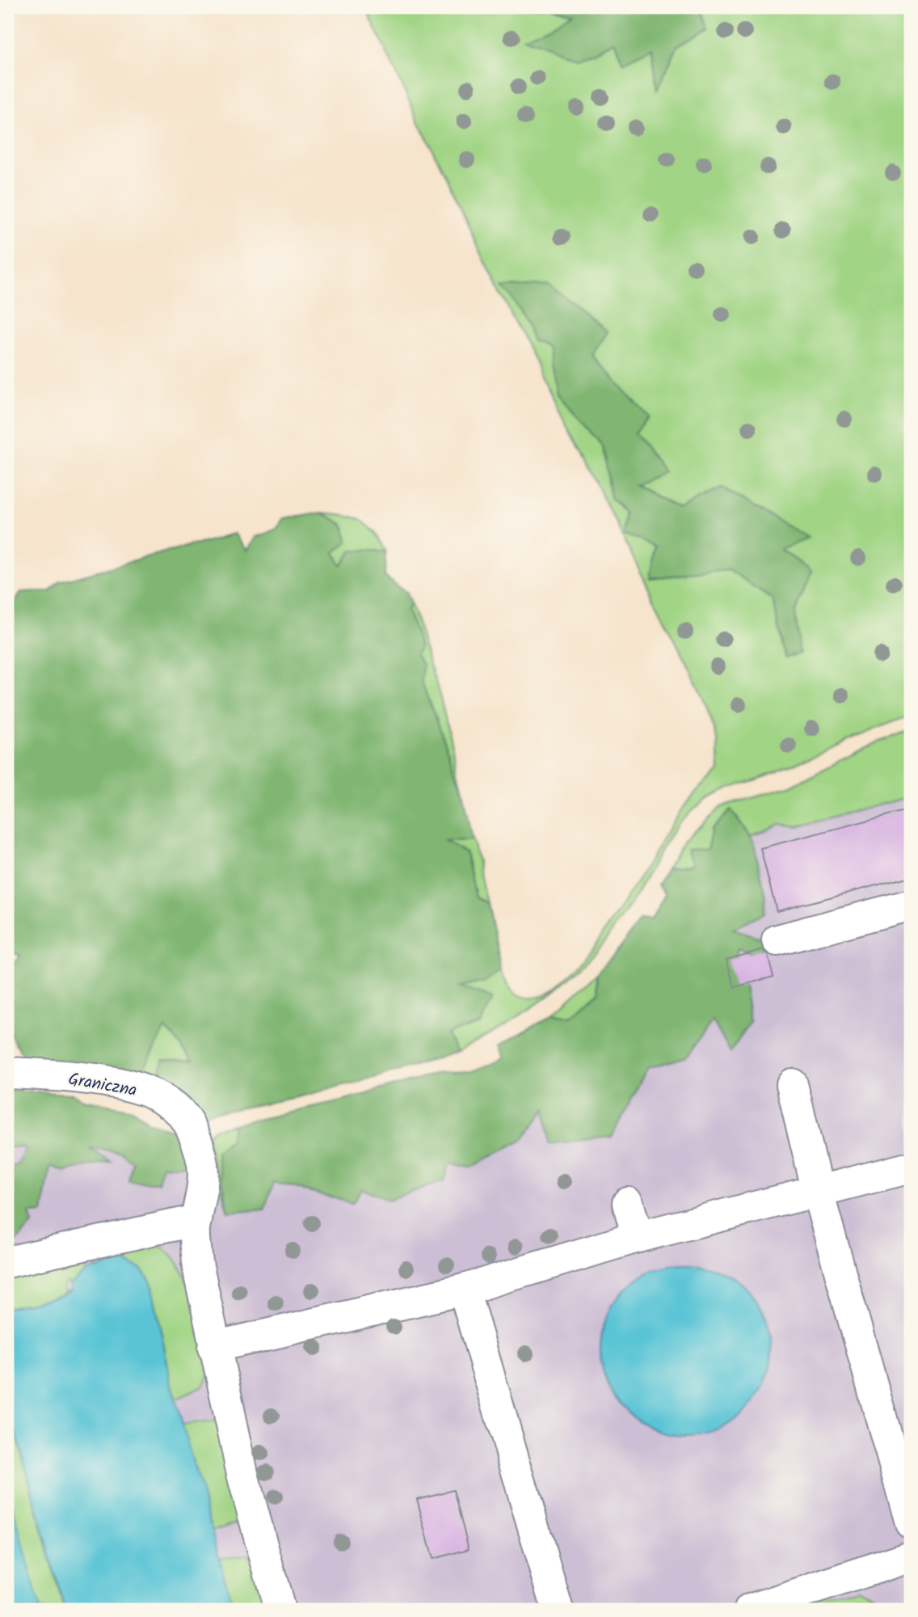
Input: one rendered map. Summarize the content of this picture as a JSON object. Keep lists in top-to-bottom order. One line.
{"streets":{"street":["Graniczna"]}}
